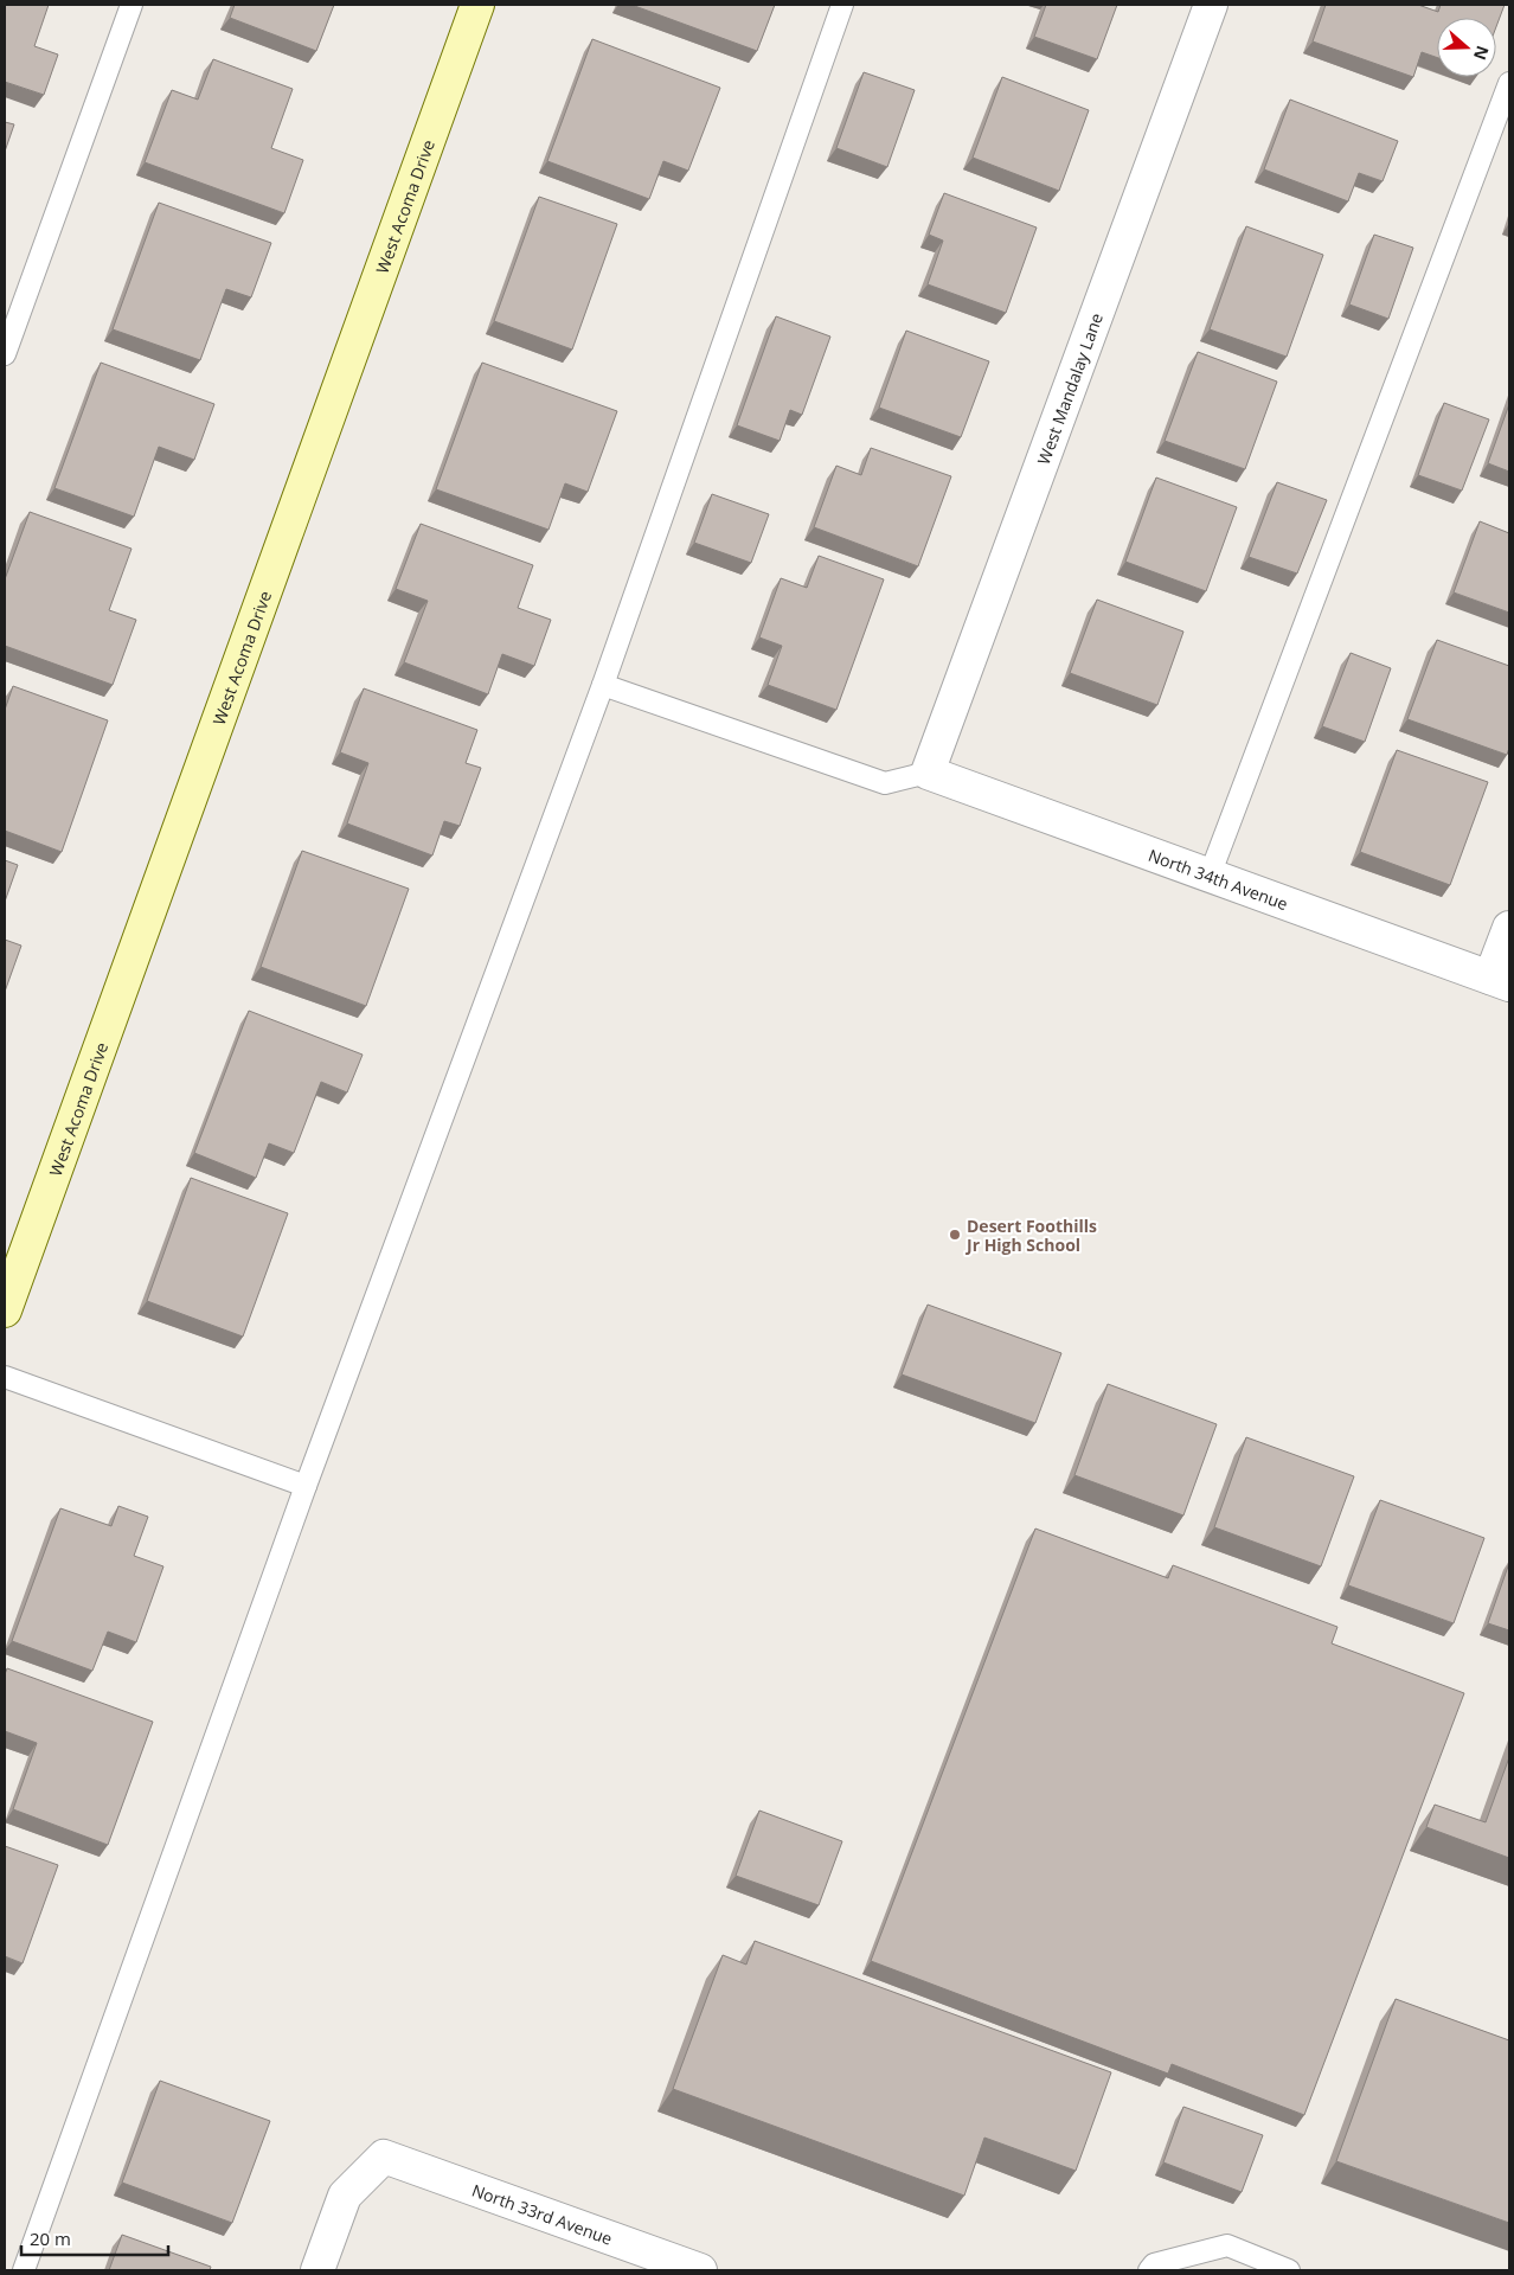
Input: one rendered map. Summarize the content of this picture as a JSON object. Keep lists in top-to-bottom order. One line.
{"streets":{"street":["West Acoma Drive","West Mandalay Lane","North 34th Avenue","North 33rd Avenue"]},"crossings":[["West Mandalay Lane","North 34th Avenue"]],"places":["Desert Foothills Jr High School"],"scale_bar":"20 m","north":"right"}
